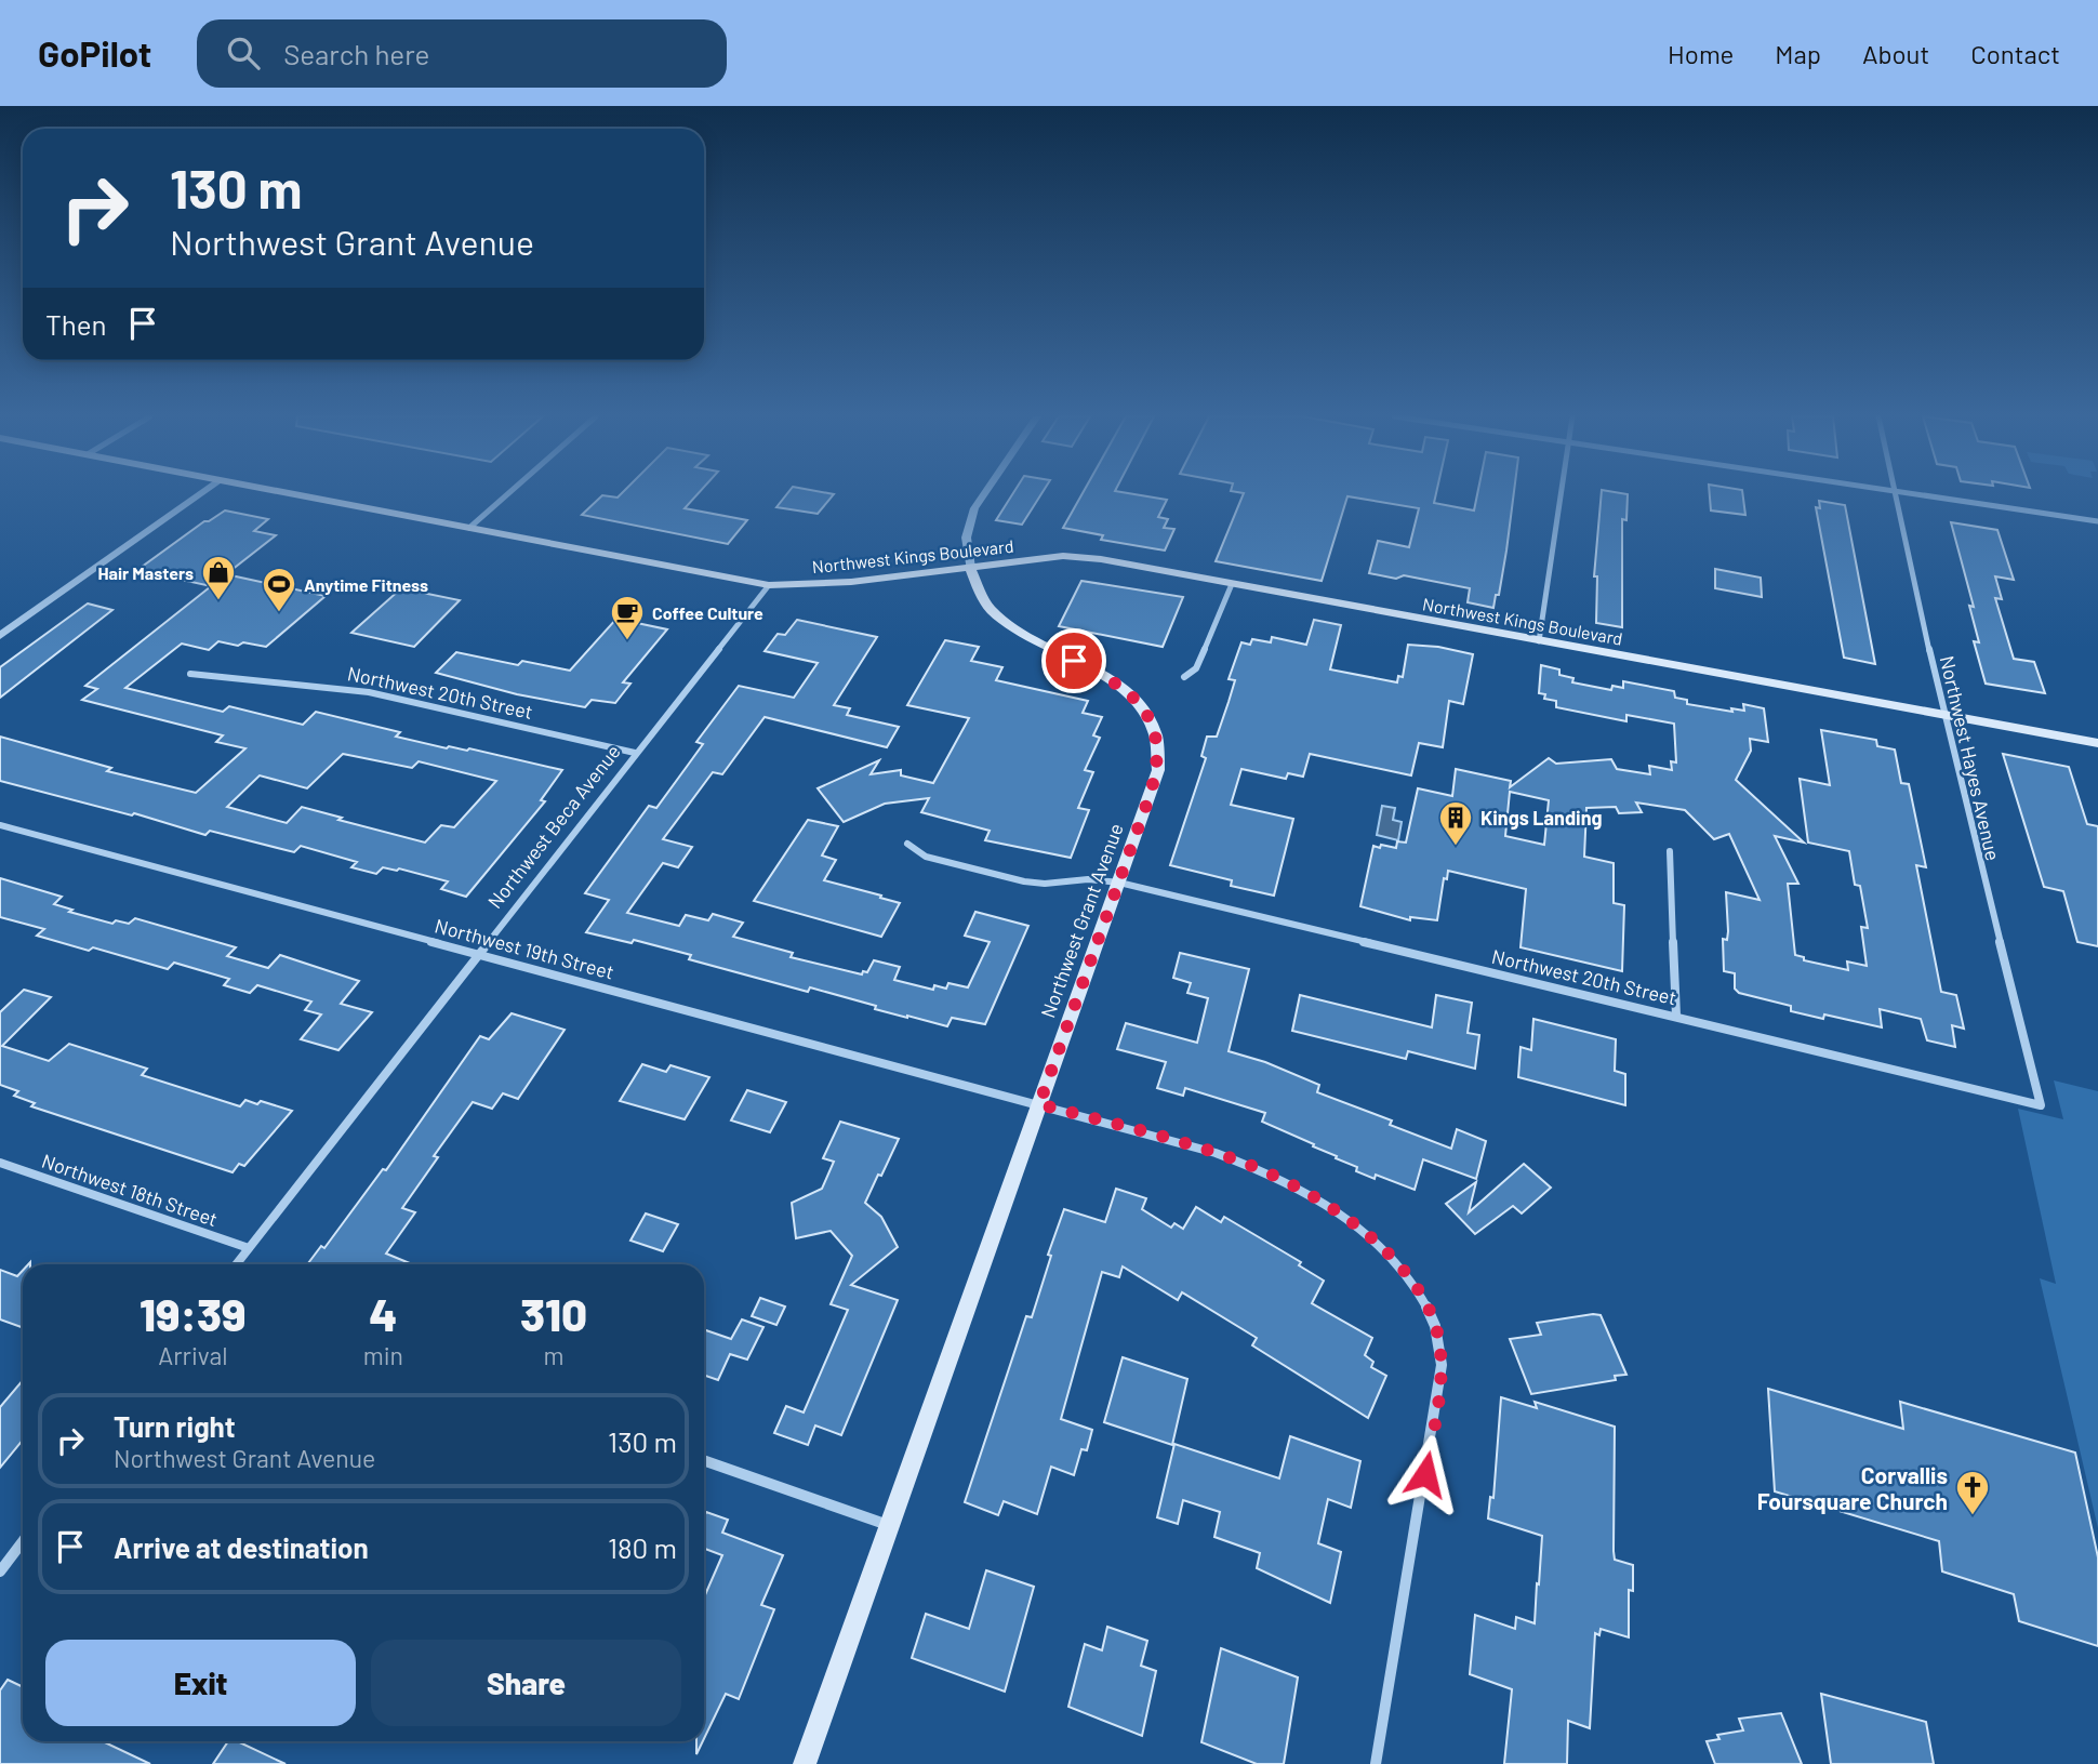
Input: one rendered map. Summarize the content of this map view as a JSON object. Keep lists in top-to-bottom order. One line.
{"streets":{"main road":["Northwest Kings Boulevard","Northwest Grant Avenue"],"street":["Northwest 20th Street","Northwest Hayes Avenue","Northwest Beca Avenue","Northwest 19th Street","Northwest 18th Street"]},"crossings":[["Northwest Kings Boulevard","Northwest Hayes Avenue"],["Northwest Kings Boulevard","Northwest Beca Avenue"],["Northwest Kings Boulevard","Northwest Grant Avenue"],["Northwest 20th Street","Northwest Hayes Avenue"],["Northwest 20th Street","Northwest Beca Avenue"],["Northwest 20th Street","Northwest Grant Avenue"],["Northwest Beca Avenue","Northwest 19th Street"],["Northwest Beca Avenue","Northwest 18th Street"],["Northwest Grant Avenue","Northwest 19th Street"]],"places":{"shop":["Hair Masters"],"sports":["Anytime Fitness"],"cafe":["Coffee Culture"],"building":["Kings Landing"],"church":["Corvallis Foursquare Church"]},"page":{"header":"GoPilot","search":"Search here","nav":["Home","Map","About","Contact"],"turn":["130 m","Northwest Grant Avenue"],"then":"Then","eta":["19:39","Arrival","4","min","310","m"],"list":[{"name":"Turn right","note":"Northwest Grant Avenue","value":"130 m"},{"name":"Arrive at destination","value":"180 m"}],"buttons":["Exit","Share"]}}
